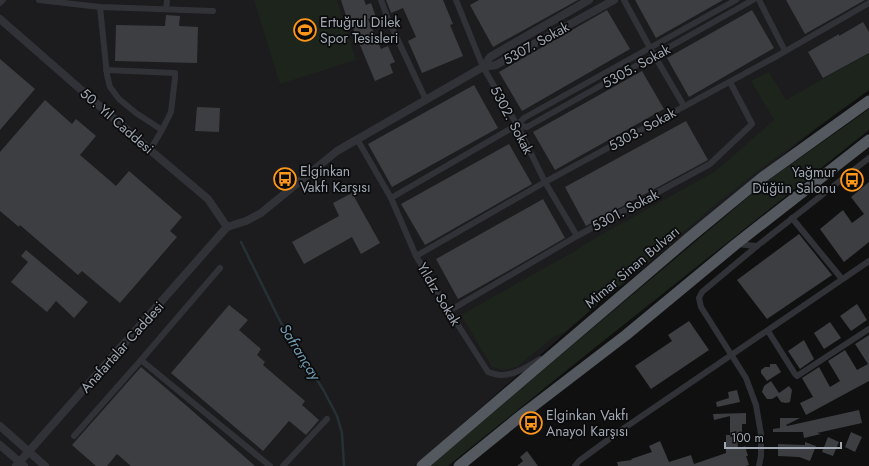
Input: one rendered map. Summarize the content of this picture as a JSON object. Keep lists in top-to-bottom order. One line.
{"streets":{"highway":["Mimar Sinan Bulvarı"],"street":["5307. Sokak","5305. Sokak","5302. Sokak","50. Yıl Caddesi","5303. Sokak","5301. Sokak","Yıldız Sokak","Anafartalar Caddesi"]},"crossings":[["5307. Sokak","5302. Sokak"],["5305. Sokak","5302. Sokak"],["5305. Sokak","Yıldız Sokak"],["5302. Sokak","5303. Sokak"],["5302. Sokak","5301. Sokak"],["50. Yıl Caddesi","Anafartalar Caddesi"],["5303. Sokak","5301. Sokak"],["5303. Sokak","Yıldız Sokak"],["5301. Sokak","Yıldız Sokak"],["Mimar Sinan Bulvarı","Yıldız Sokak"]],"water":["Safrançay"],"places":{"sports":["Ertuğrul Dilek Spor Tesisleri"],"bus stop":["Elginkan Vakfı Karşısı","Yağmur Düğün Salonu","Elginkan Vakfı Anayol Karşısı"]},"scale_bar":"100 m"}
